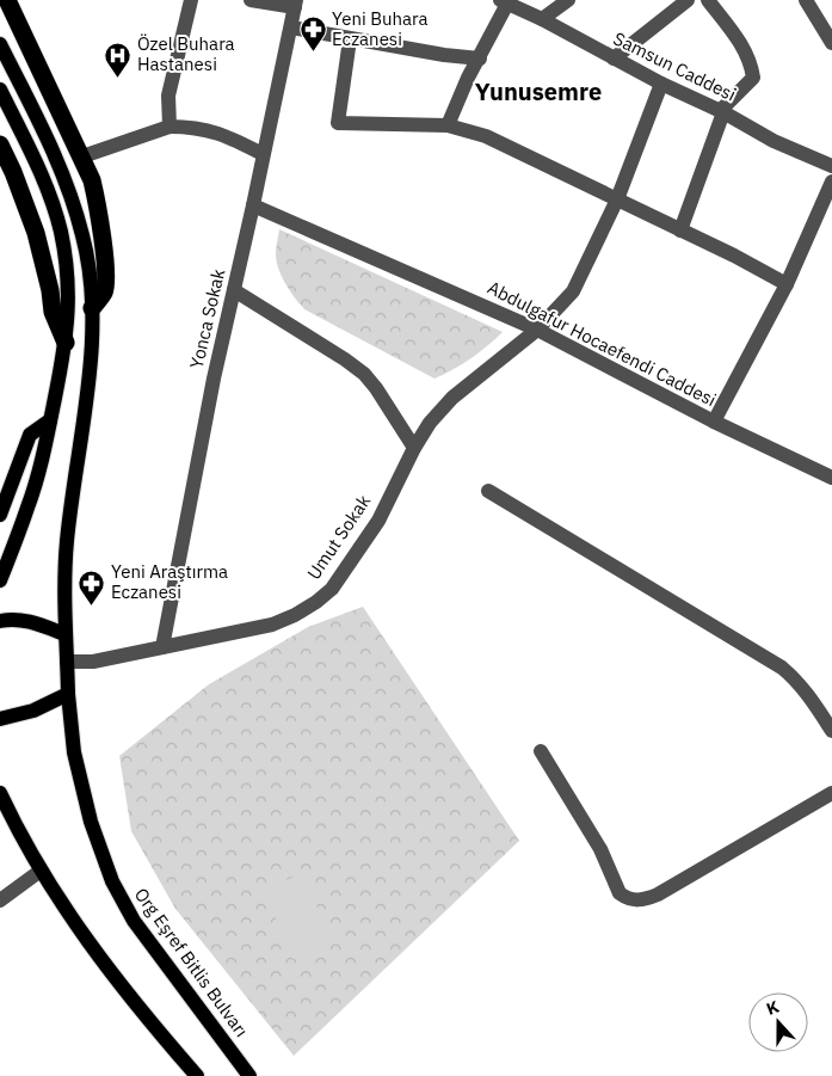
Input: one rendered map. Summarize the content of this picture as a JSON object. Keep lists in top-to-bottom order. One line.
{"streets":{"main road":["Org Eşref Bitlis Bulvarı"],"street":["Samsun Caddesi","Yonca Sokak","Abdulgafur Hocaefendi Caddesi","Umut Sokak"]},"crossings":[["Samsun Caddesi","Umut Sokak"],["Yonca Sokak","Abdulgafur Hocaefendi Caddesi"],["Yonca Sokak","Umut Sokak"],["Abdulgafur Hocaefendi Caddesi","Umut Sokak"],["Umut Sokak","Org Eşref Bitlis Bulvarı"]],"districts":["Yunusemre"],"places":{"pharmacy":["Yeni Buhara Eczanesi","Yeni Araştırma Eczanesi"],"hospital":["Özel Buhara Hastanesi"]},"north":"top"}
